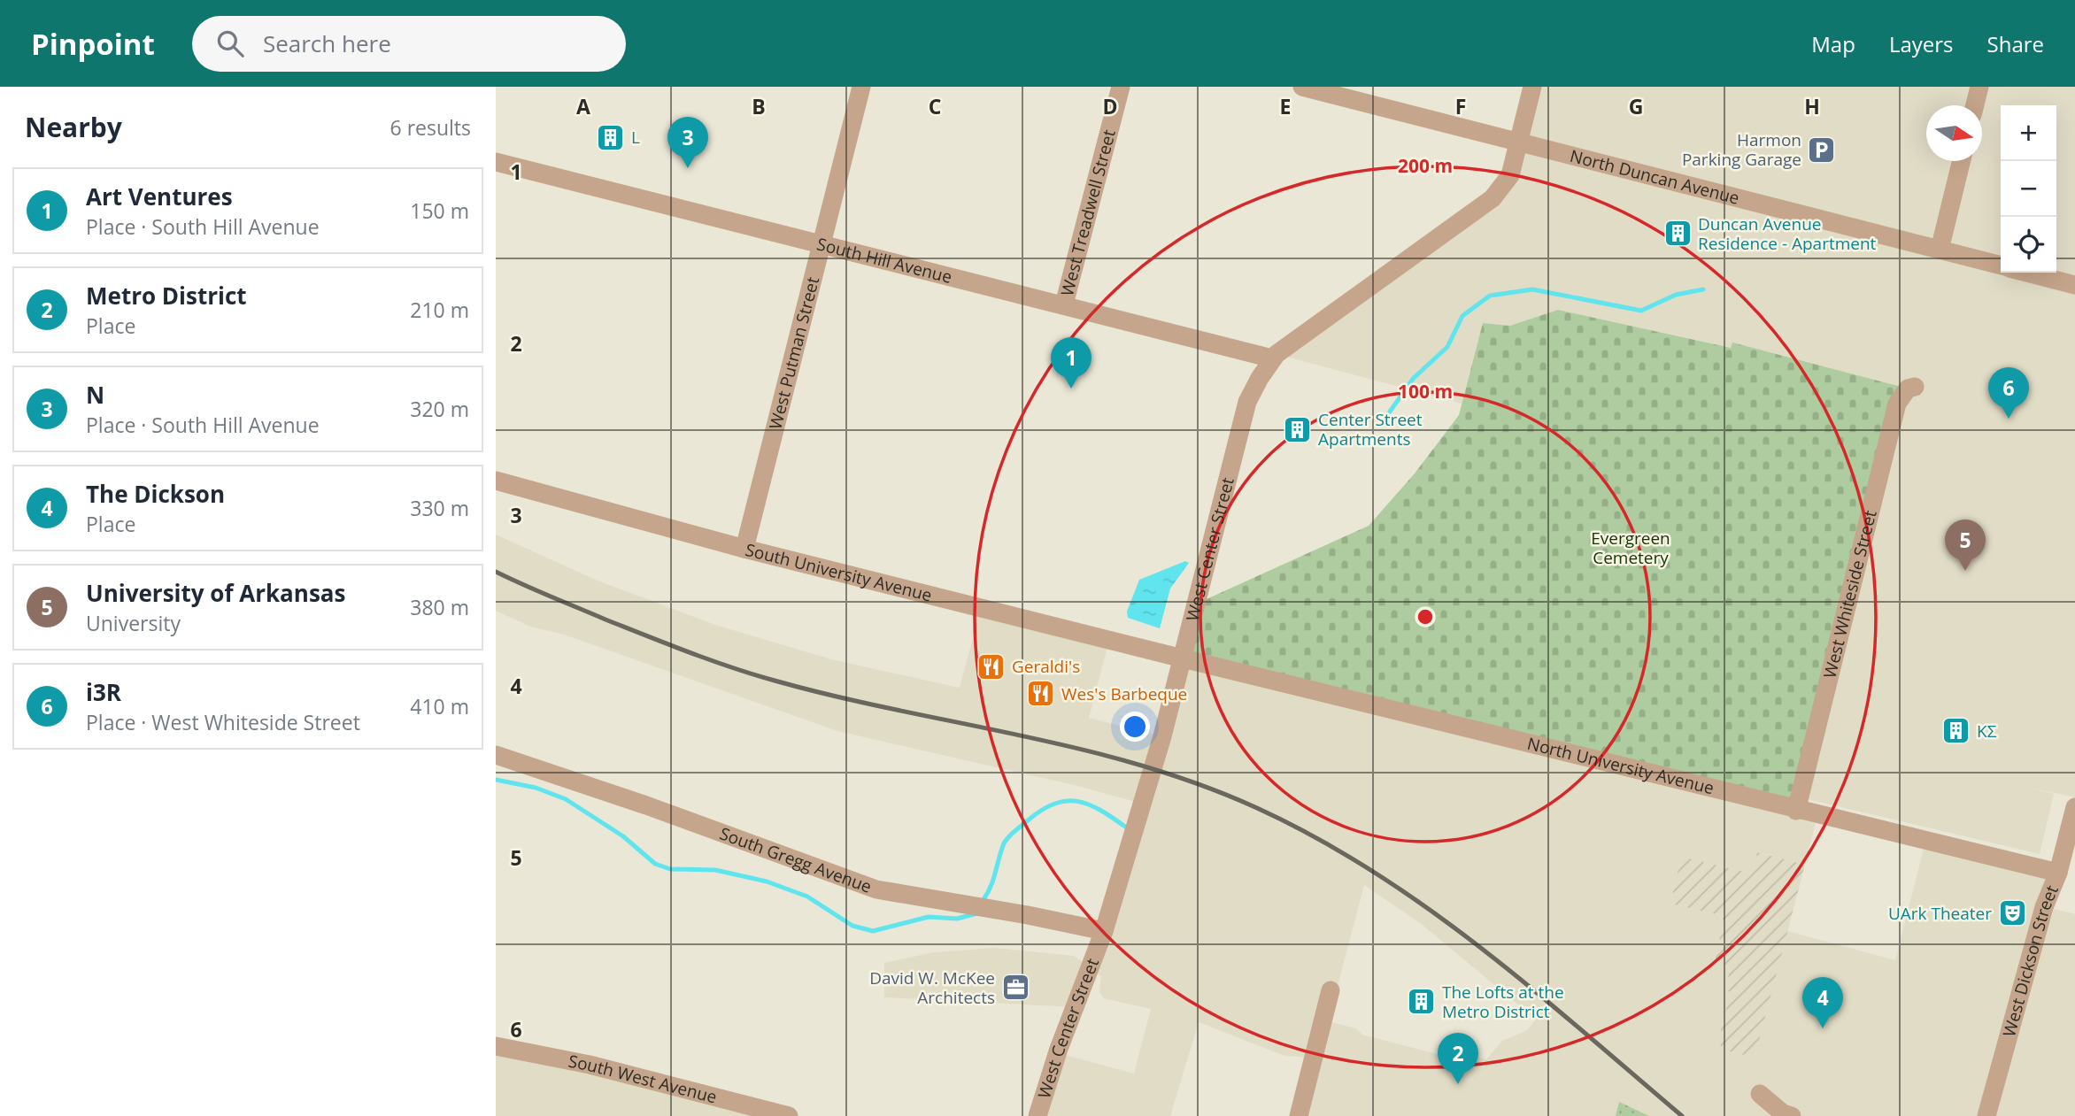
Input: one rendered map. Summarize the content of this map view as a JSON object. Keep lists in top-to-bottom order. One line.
{"streets":{"street":["North Duncan Avenue","West Treadwell Street","South Hill Avenue","West Putman Street","West Center Street","South University Avenue","West Whiteside Street","North University Avenue","South Gregg Avenue","West Dickson Street","South West Avenue"]},"crossings":[["North Duncan Avenue","West Center Street"],["West Treadwell Street","South Hill Avenue"],["South Hill Avenue","West Putman Street"],["South Hill Avenue","West Center Street"],["West Putman Street","South University Avenue"],["West Center Street","South University Avenue"],["West Center Street","North University Avenue"],["West Center Street","South Gregg Avenue"],["South University Avenue","North University Avenue"],["West Whiteside Street","North University Avenue"],["North University Avenue","West Dickson Street"]],"parks":["Evergreen Cemetery"],"places":{"building":["L","Duncan Avenue Residence - Apartment","Center Street Apartments","ΚΣ","The Lofts at the Metro District"],"parking":["Harmon Parking Garage"],"restaurant":["Geraldi's","Wes's Barbeque"],"theatre":["UArk Theater"],"office":["David W. McKee Architects"]},"north":"right","page":{"header":"Pinpoint","search":"Search here","nav":["Map","Layers","Share"],"heading":["Nearby","6 results"],"map_buttons":["+","−"],"pins":["3","1","6","5","4","2"],"list":[{"mark":"1","name":"Art Ventures","note":"Place · South Hill Avenue","value":"150 m"},{"mark":"2","name":"Metro District","note":"Place","value":"210 m"},{"mark":"3","name":"N","note":"Place · South Hill Avenue","value":"320 m"},{"mark":"4","name":"The Dickson","note":"Place","value":"330 m"},{"mark":"5","name":"University of Arkansas","note":"University","value":"380 m"},{"mark":"6","name":"i3R","note":"Place · West Whiteside Street","value":"410 m"}]},"grid":{"columns":["A","B","C","D","E","F","G","H"],"rows":["1","2","3","4","5","6"]},"rings":["200 m","100 m"]}
